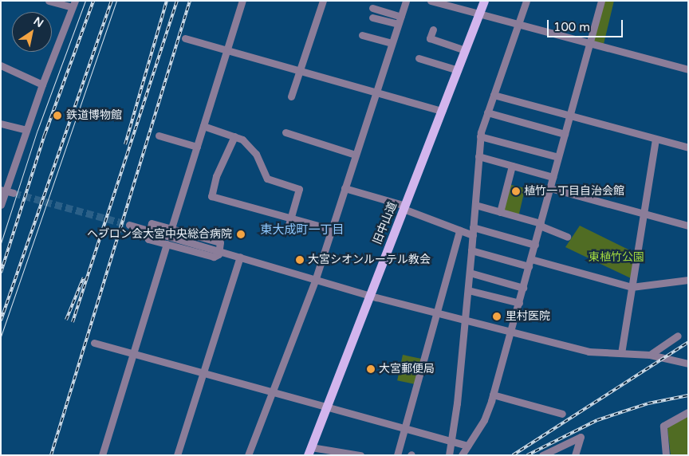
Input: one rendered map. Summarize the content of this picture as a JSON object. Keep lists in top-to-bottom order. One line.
{"streets":{"main road":["旧中山道"]},"districts":["東大成町一丁目"],"parks":["東植竹公園"],"places":["鉄道博物館","植竹一丁目自治会館","ヘブロン会大宮中央総合病院","大宮シオンルーテル教会","里村医院","大宮郵便局"],"scale_bar":"100 m","north":"top right"}
